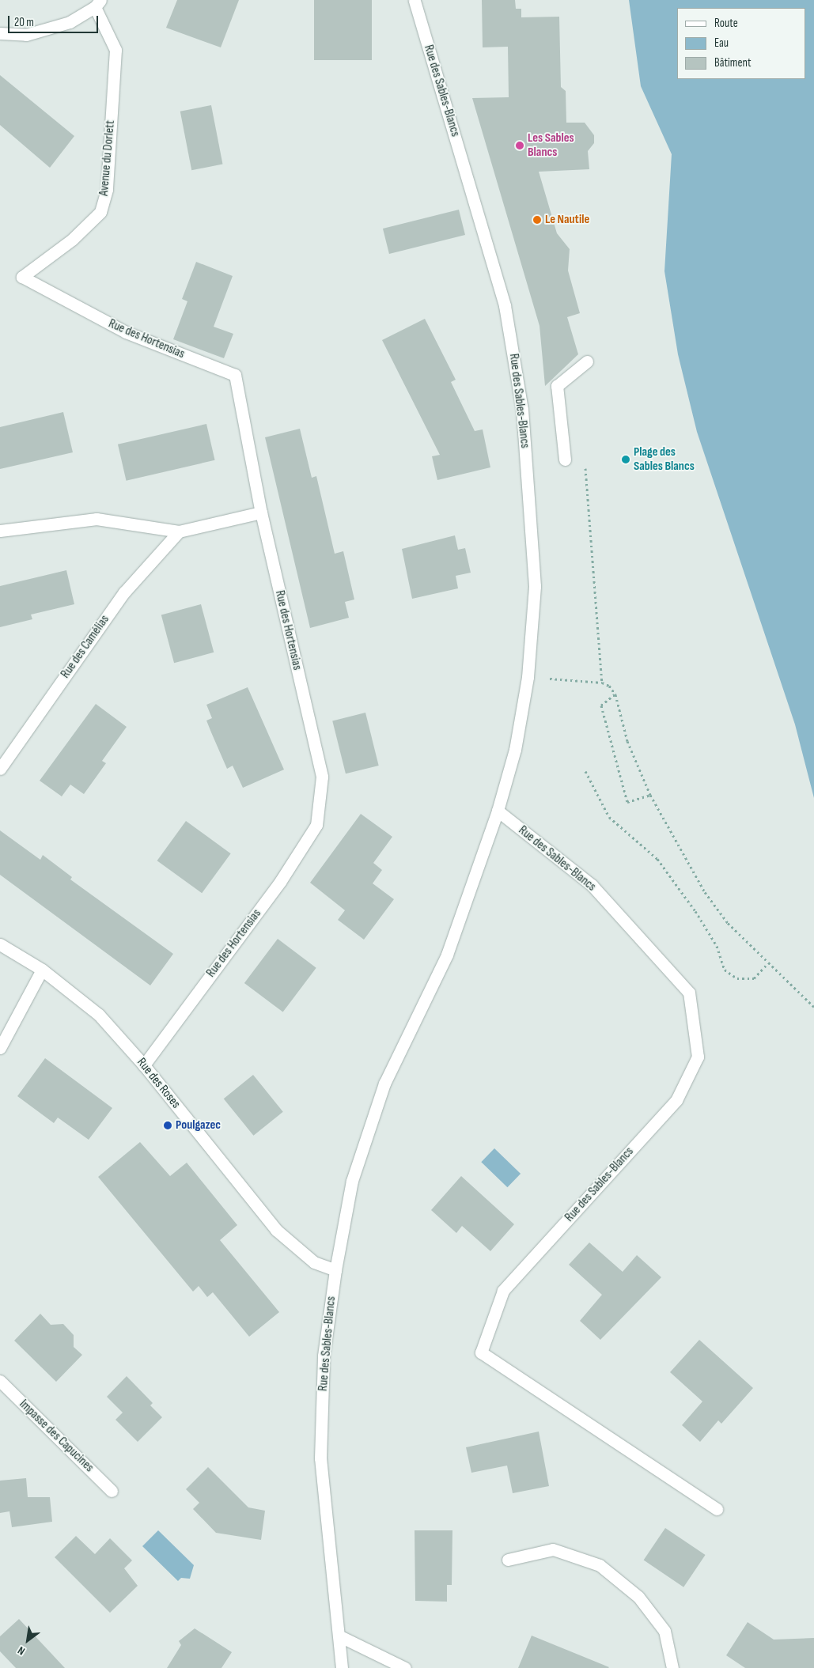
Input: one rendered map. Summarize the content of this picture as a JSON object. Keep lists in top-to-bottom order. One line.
{"streets":{"street":["Rue des Sables-Blancs","Avenue du Dorlett","Rue des Hortensias","Rue des Camélias","Rue des Roses","Impasse des Capucines"]},"crossings":[["Rue des Sables-Blancs","Rue des Roses"],["Avenue du Dorlett","Rue des Hortensias"],["Rue des Hortensias","Rue des Roses"]],"places":["Les Sables Blancs","Le Nautile","Plage des Sables Blancs","Poulgazec"],"legend":["Route","Eau","Bâtiment"],"scale_bar":"20 m","north":"bottom left"}
